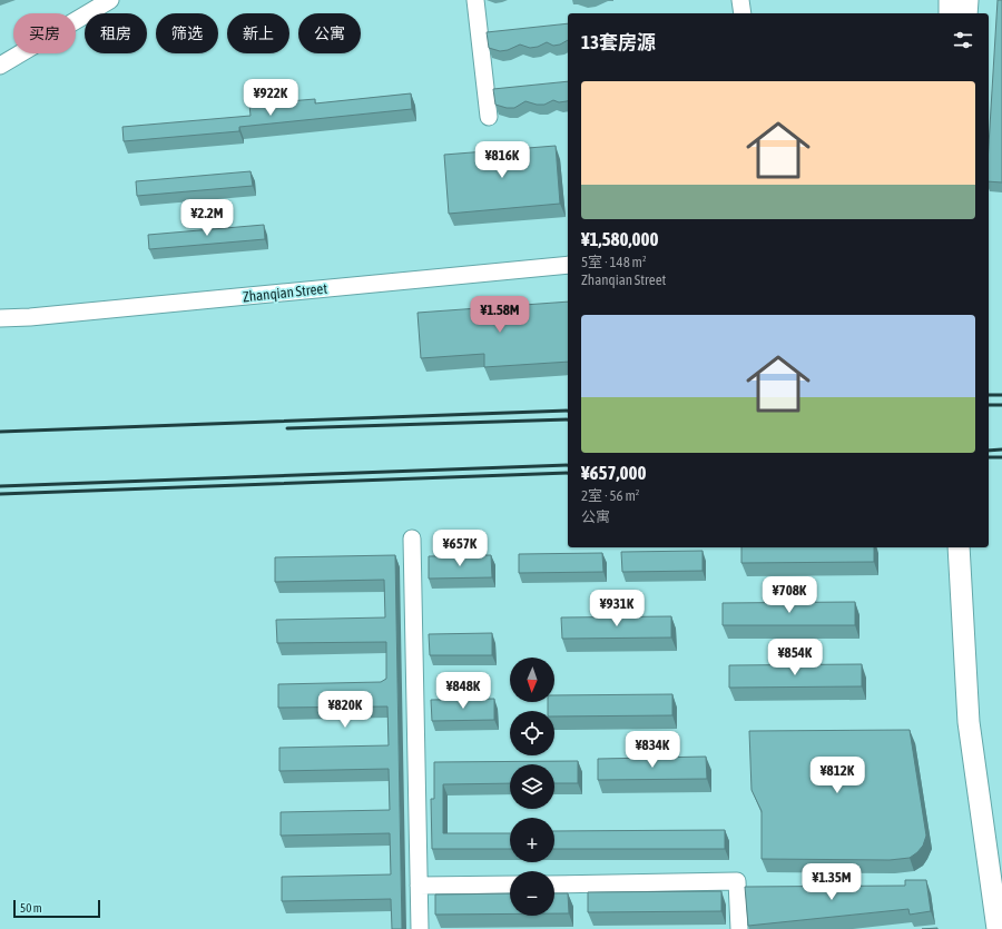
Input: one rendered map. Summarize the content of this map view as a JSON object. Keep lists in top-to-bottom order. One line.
{"streets":{"street":["Zhanqian Street"]},"scale_bar":"50 m","north":"bottom","page":{"chip":["买房","租房","筛选","新上","公寓"],"heading":"13套房源","list":[{"name":"¥1,580,000","note":"5室 · 148 m² · Zhanqian Street"},{"name":"¥657,000","note":"2室 · 56 m² · 公寓"}],"price":["¥922K","¥816K","¥2.2M","¥1.58M","¥657K","¥708K","¥931K","¥854K","¥848K","¥820K","¥834K","¥812K","¥1.35M"],"map_buttons":["+","−"],"scale":"50 m"}}
